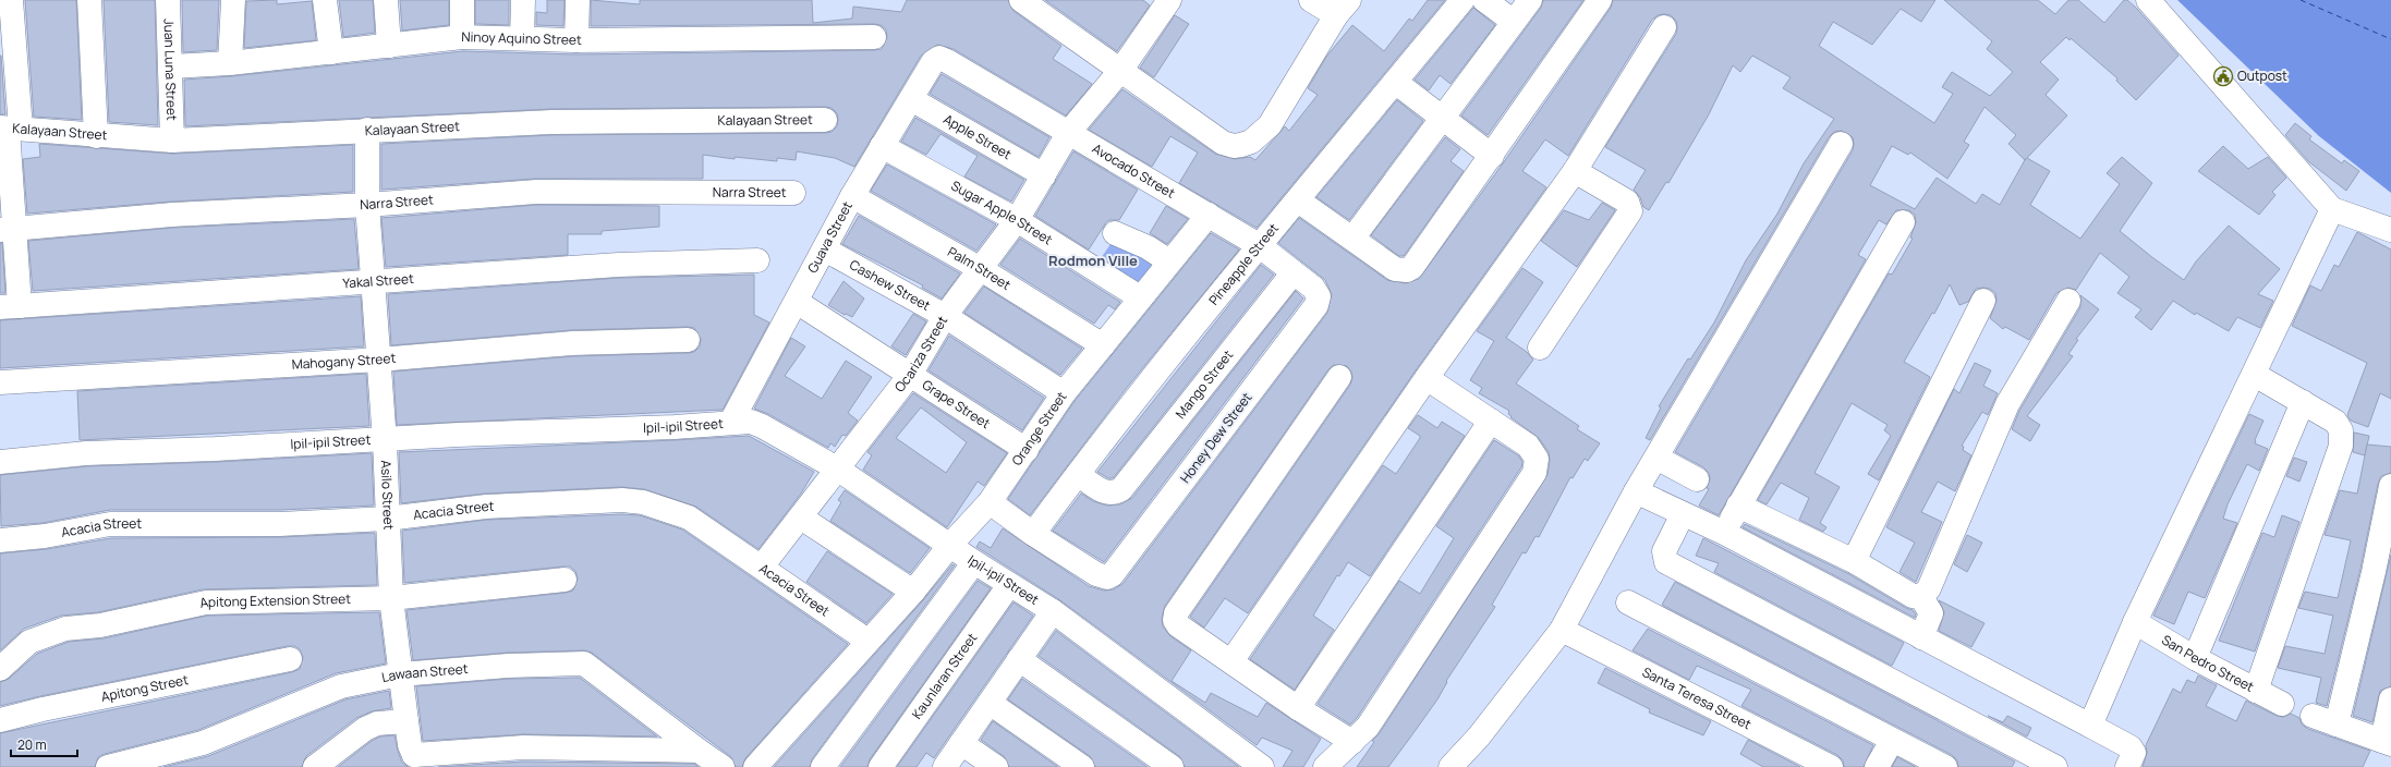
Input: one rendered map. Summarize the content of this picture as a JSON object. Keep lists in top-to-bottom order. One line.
{"streets":{"street":["Ninoy Aquino Street","Juan Luna Street","Kalayaan Street","Apple Street","Avocado Street","Narra Street","Sugar Apple Street","Guava Street","Pineapple Street","Palm Street","Yakal Street","Cashew Street","Ocariza Street","Mahogany Street","Mango Street","Grape Street","Ipil-ipil Street","Orange Street","Honey Dew Street","Asilo Street","Acacia Street","Apitong Extension Street","San Pedro Street","Lawaan Street","Kaunlaran Street","Apitong Street","Santa Teresa Street"]},"crossings":[["Ninoy Aquino Street","Juan Luna Street"],["Juan Luna Street","Kalayaan Street"],["Kalayaan Street","Asilo Street"],["Apple Street","Guava Street"],["Apple Street","Ocariza Street"],["Avocado Street","Guava Street"],["Avocado Street","Pineapple Street"],["Avocado Street","Ocariza Street"],["Avocado Street","Mango Street"],["Avocado Street","Orange Street"],["Avocado Street","Honey Dew Street"],["Narra Street","Asilo Street"],["Sugar Apple Street","Guava Street"],["Sugar Apple Street","Ocariza Street"],["Sugar Apple Street","Orange Street"],["Guava Street","Palm Street"],["Guava Street","Cashew Street"],["Guava Street","Grape Street"],["Guava Street","Ipil-ipil Street"],["Pineapple Street","Mango Street"],["Pineapple Street","Honey Dew Street"],["Palm Street","Ocariza Street"],["Palm Street","Orange Street"],["Yakal Street","Asilo Street"],["Cashew Street","Ocariza Street"],["Cashew Street","Orange Street"],["Ocariza Street","Grape Street"],["Ocariza Street","Ipil-ipil Street"],["Ocariza Street","Acacia Street"],["Mahogany Street","Asilo Street"],["Grape Street","Orange Street"],["Ipil-ipil Street","Orange Street"],["Ipil-ipil Street","Asilo Street"],["Ipil-ipil Street","Kaunlaran Street"],["Orange Street","Acacia Street"],["Asilo Street","Acacia Street"],["Asilo Street","Apitong Extension Street"],["Asilo Street","Lawaan Street"]],"districts":["Rodmon Ville"],"places":{"public building":["Outpost"]},"scale_bar":"20 m"}
